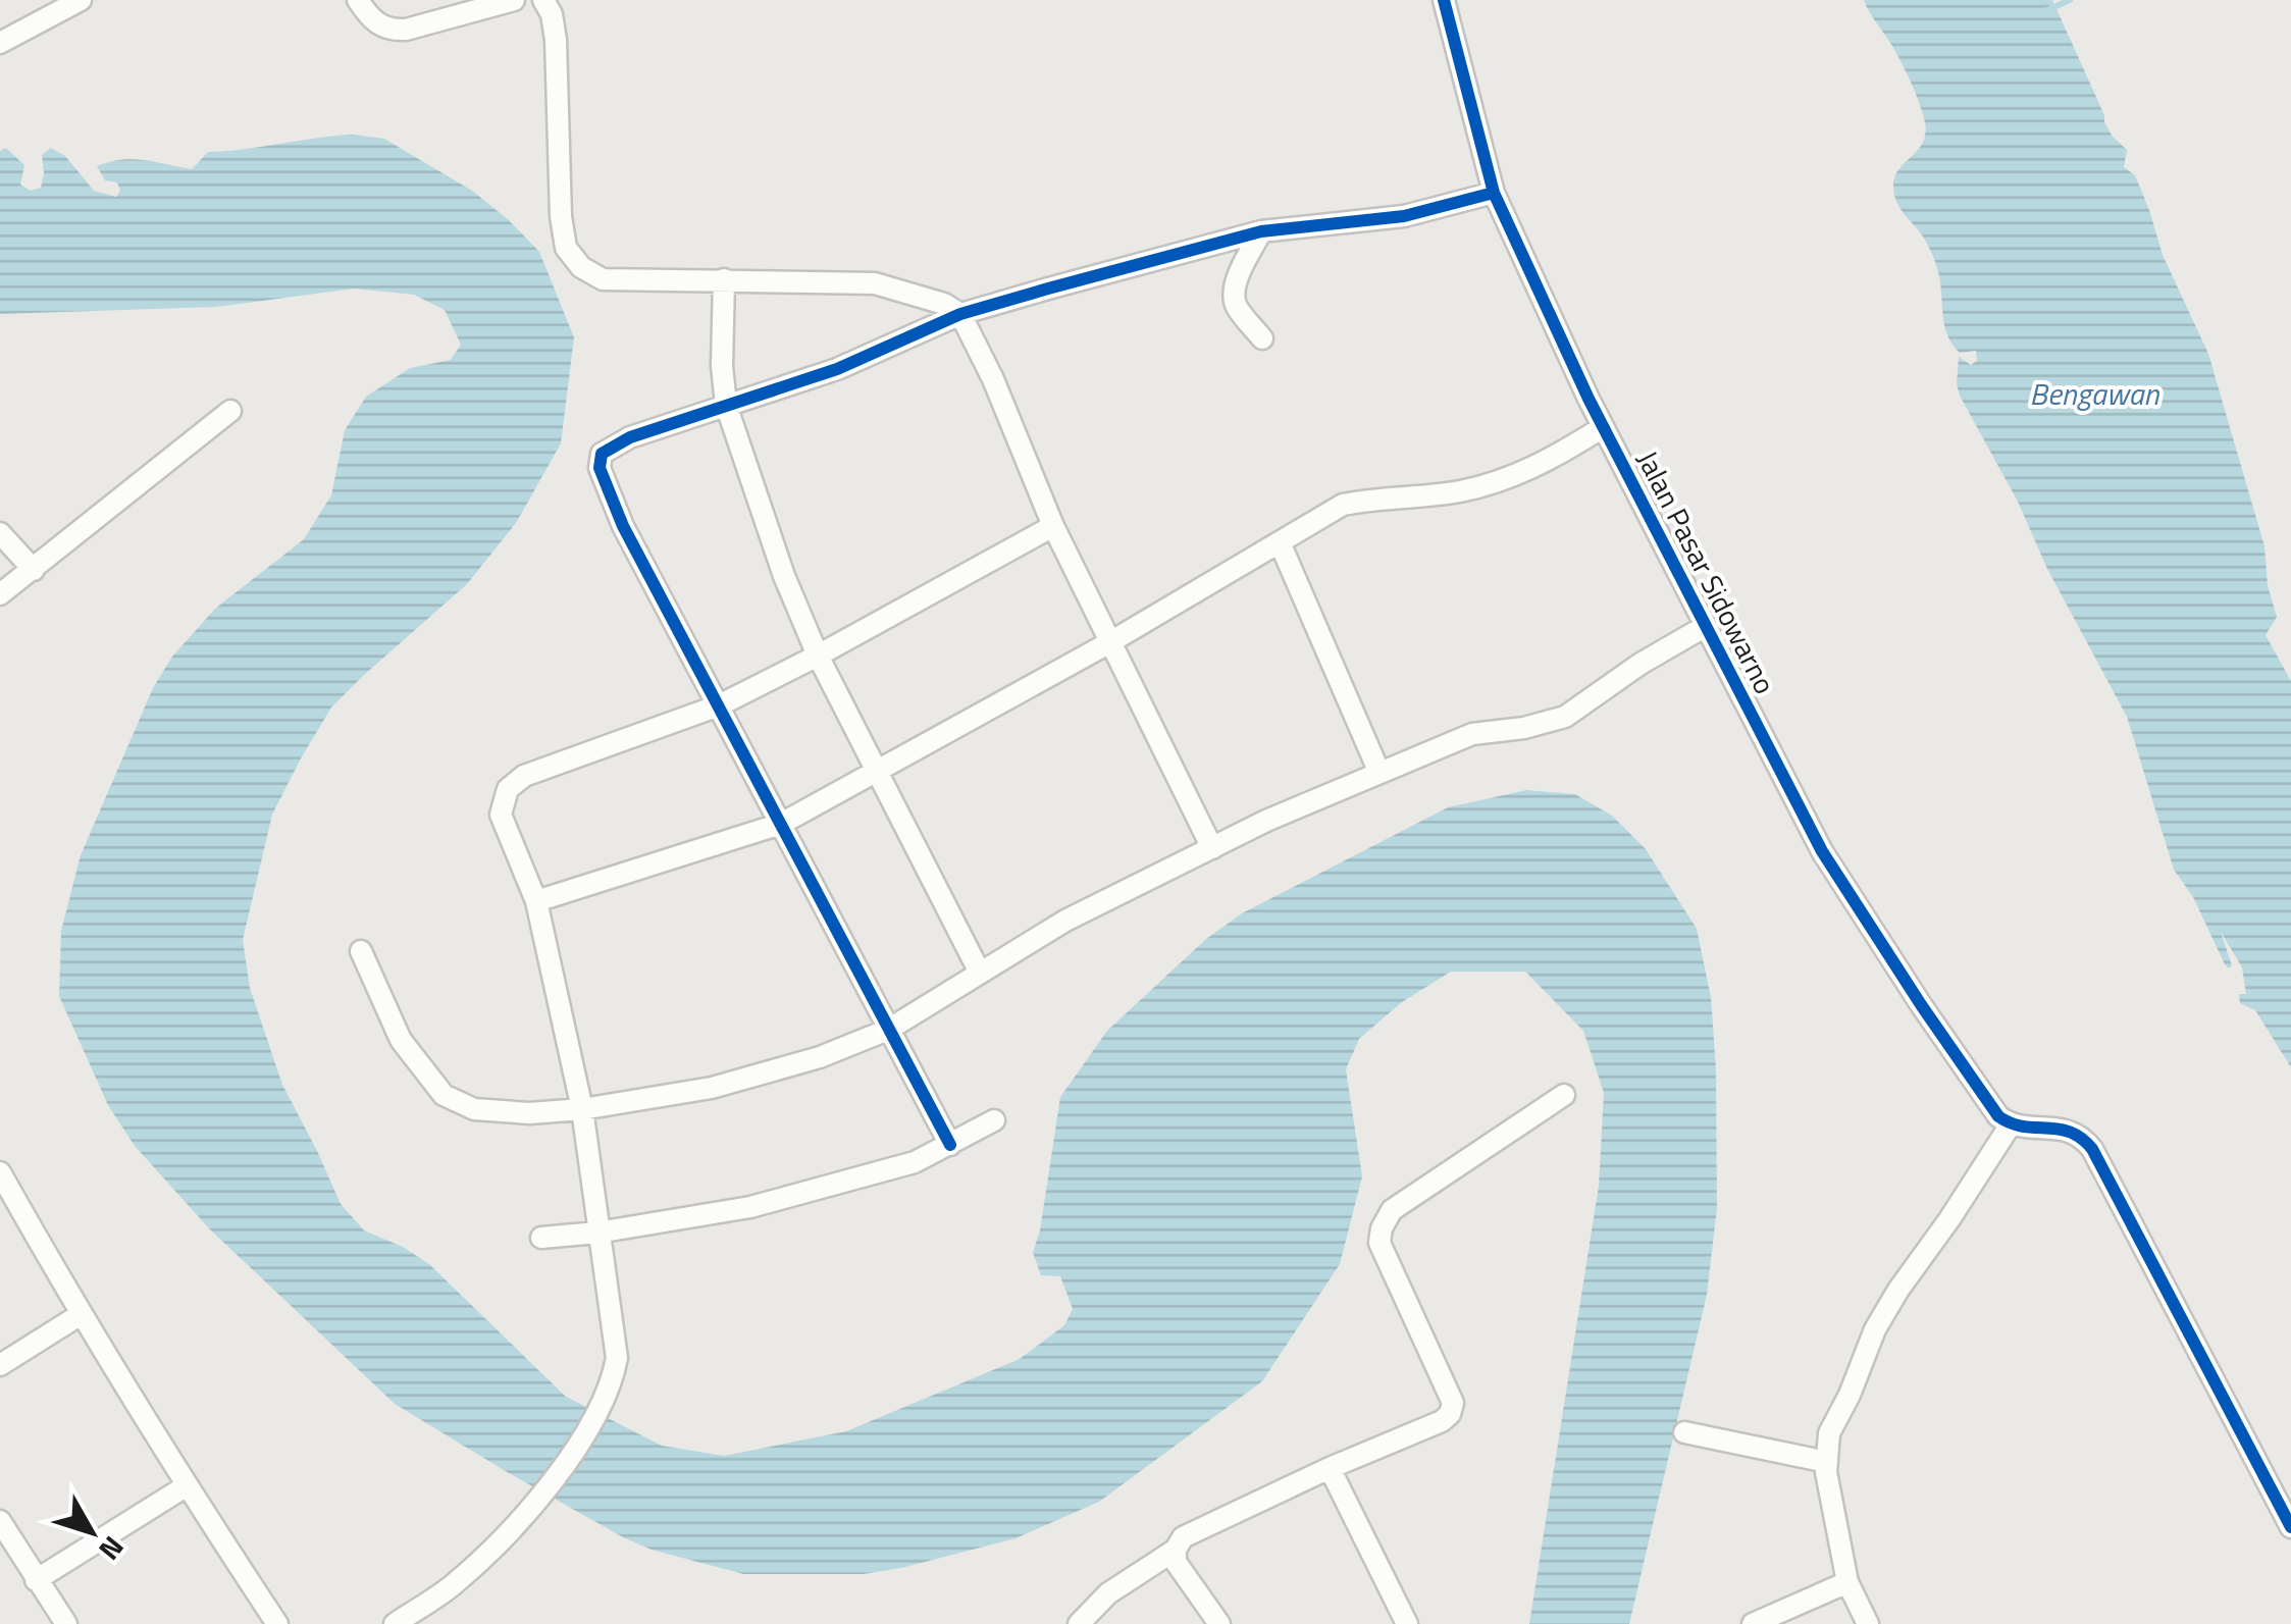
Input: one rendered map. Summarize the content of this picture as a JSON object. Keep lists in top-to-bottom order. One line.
{"streets":{"street":["Jalan Pasar Sidowarno"]},"water":["Bengawan"],"north":"bottom right"}
